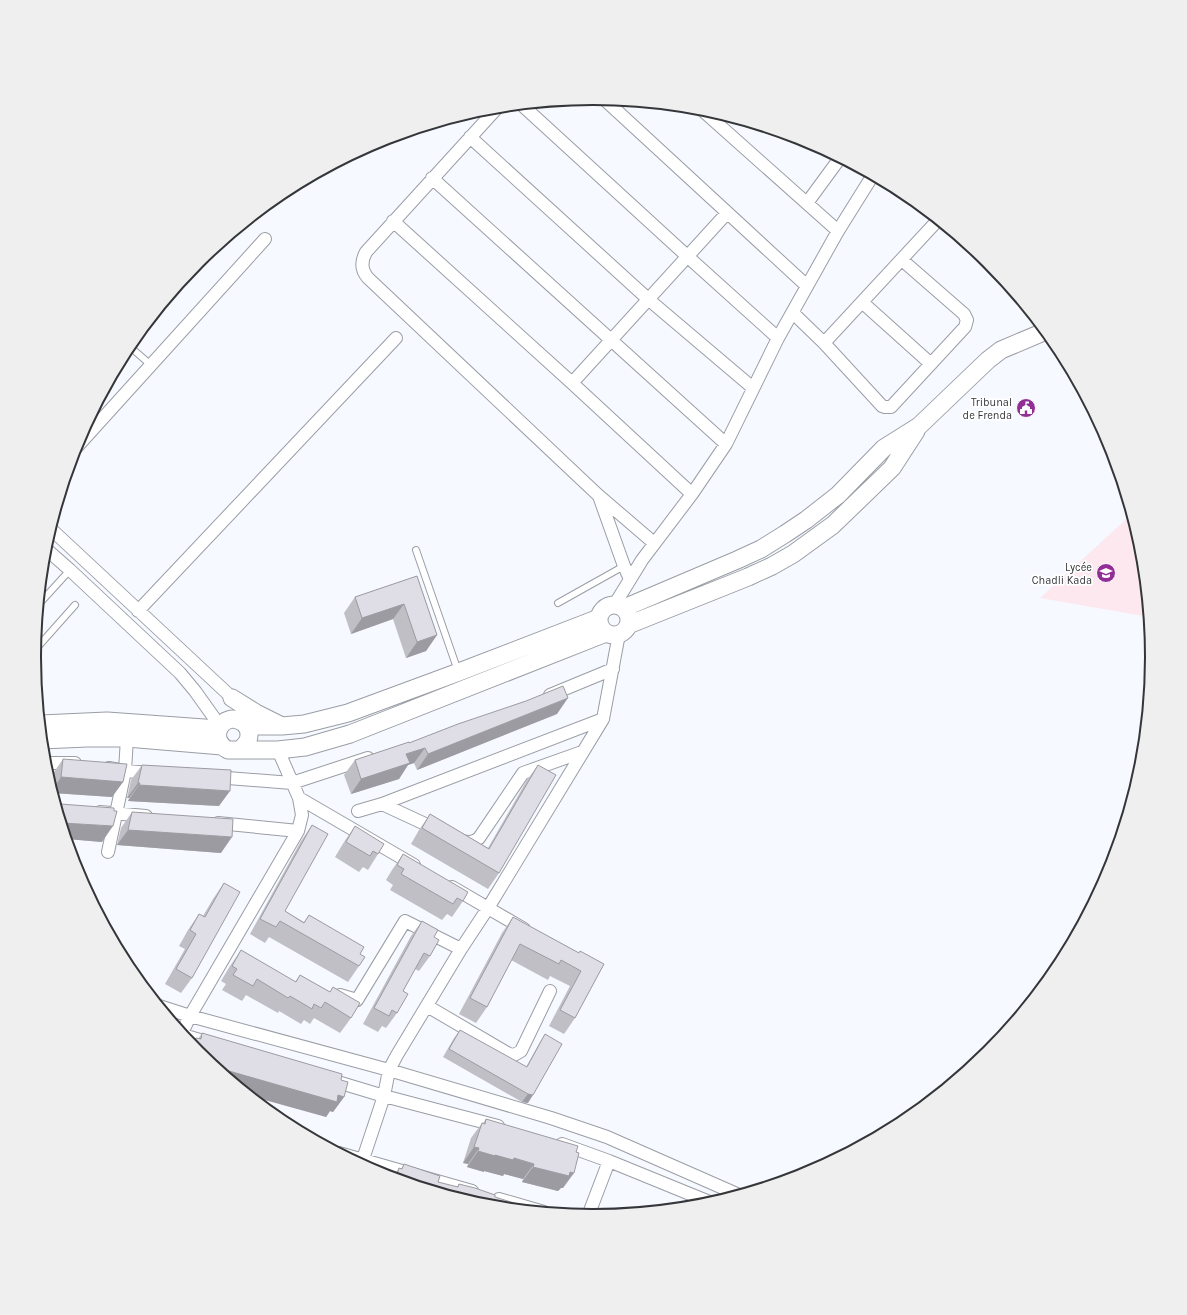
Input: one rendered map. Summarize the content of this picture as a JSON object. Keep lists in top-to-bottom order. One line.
{"places":{"public building":["Tribunal de Frenda"],"school or university":["Lycée Chadli Kada"]}}
